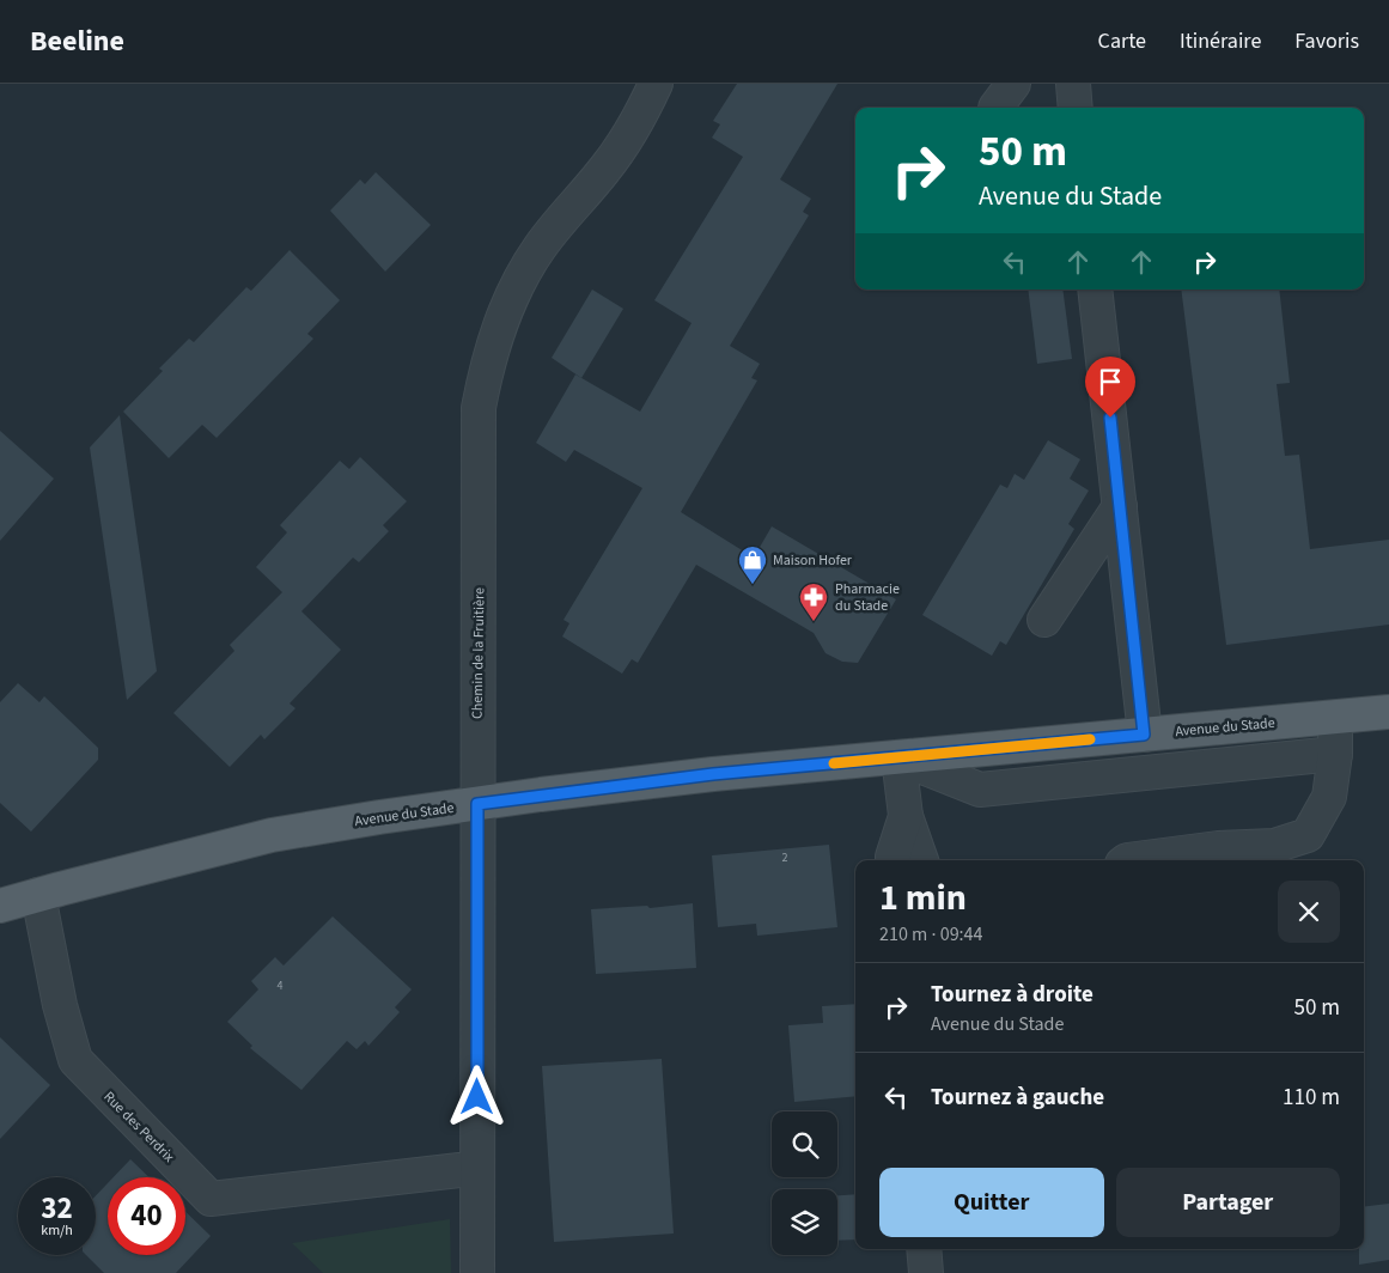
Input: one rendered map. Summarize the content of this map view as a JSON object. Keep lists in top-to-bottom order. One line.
{"streets":{"main road":["Avenue du Stade"],"street":["Chemin de la Fruitière","Rue des Perdrix"]},"crossings":[["Chemin de la Fruitière","Avenue du Stade"],["Chemin de la Fruitière","Rue des Perdrix"],["Avenue du Stade","Rue des Perdrix"]],"places":{"shop":["Maison Hofer"],"pharmacy":["Pharmacie du Stade"]},"house_numbers":["2","4"],"page":{"header":"Beeline","nav":["Carte","Itinéraire","Favoris"],"turn":["50 m","Avenue du Stade"],"heading":["1 min","210 m · 09:44"],"list":[{"name":"Tournez à droite","note":"Avenue du Stade","value":"50 m"},{"name":"Tournez à gauche","value":"110 m"}],"buttons":["Quitter","Partager"],"speed":"32 km/h","limit":"40"}}
